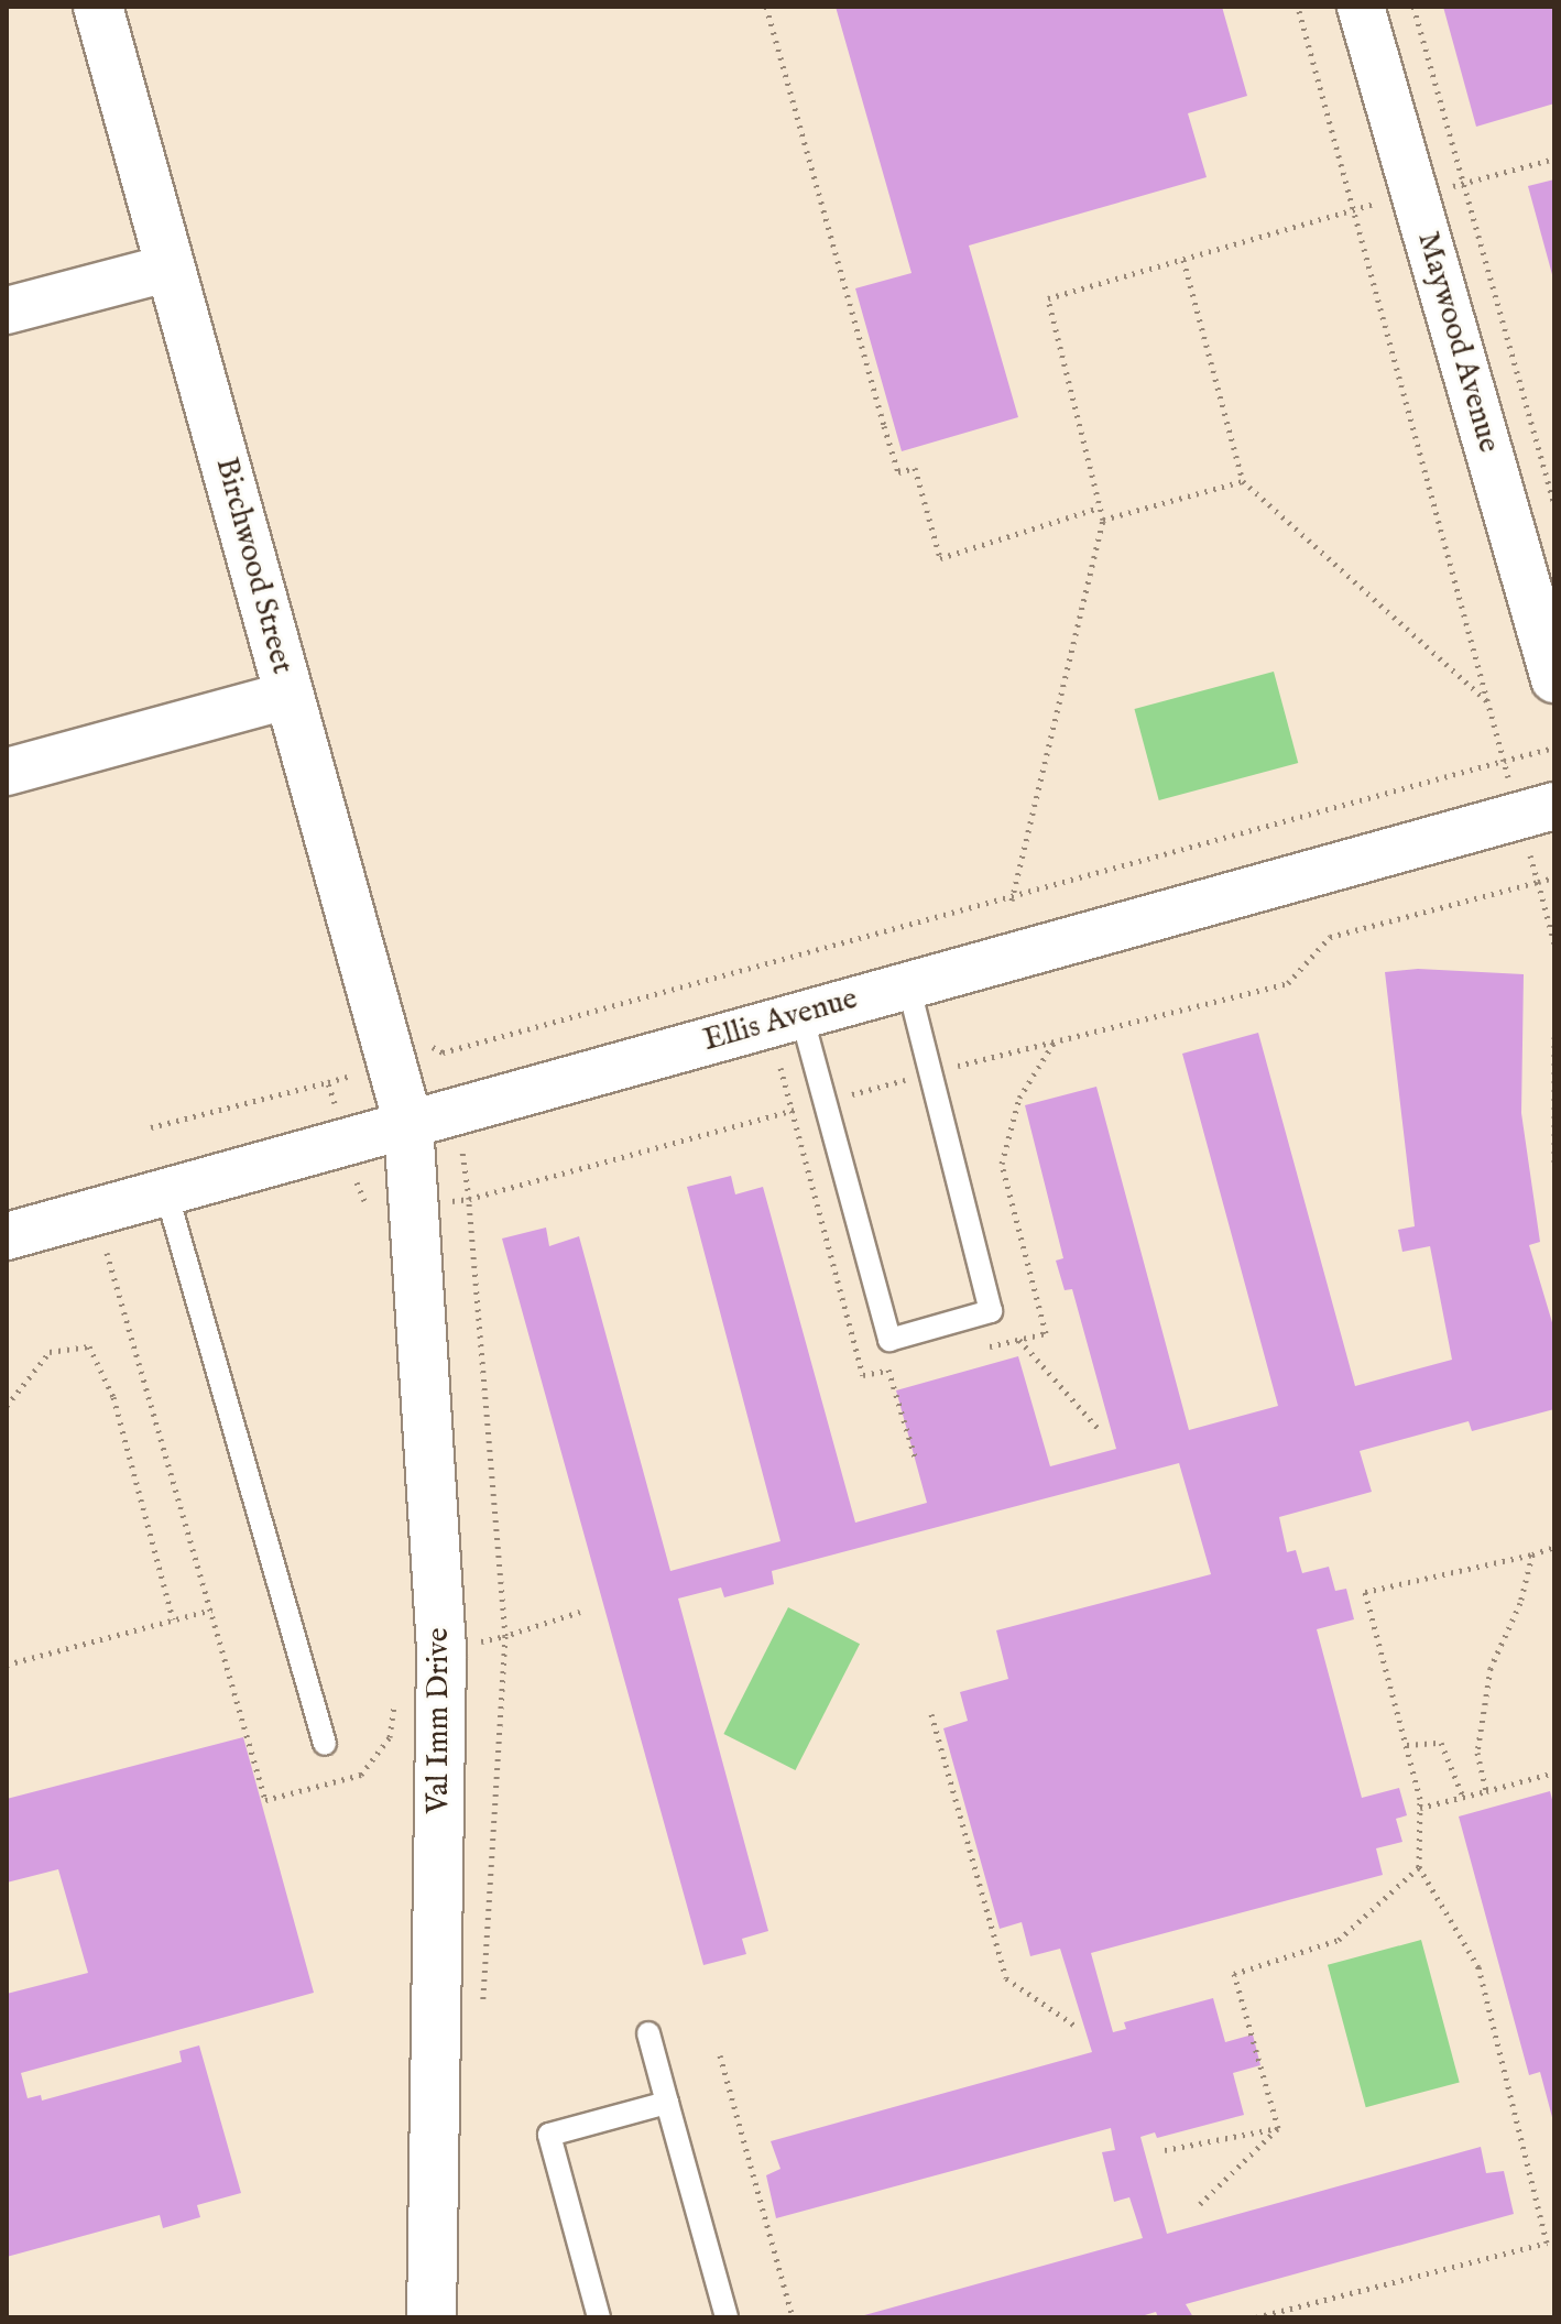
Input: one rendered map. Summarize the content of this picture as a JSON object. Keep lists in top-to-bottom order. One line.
{"streets":{"street":["Maywood Avenue","Birchwood Street","Ellis Avenue","Val Imm Drive"]},"crossings":[["Birchwood Street","Ellis Avenue"],["Birchwood Street","Val Imm Drive"],["Ellis Avenue","Val Imm Drive"]]}
